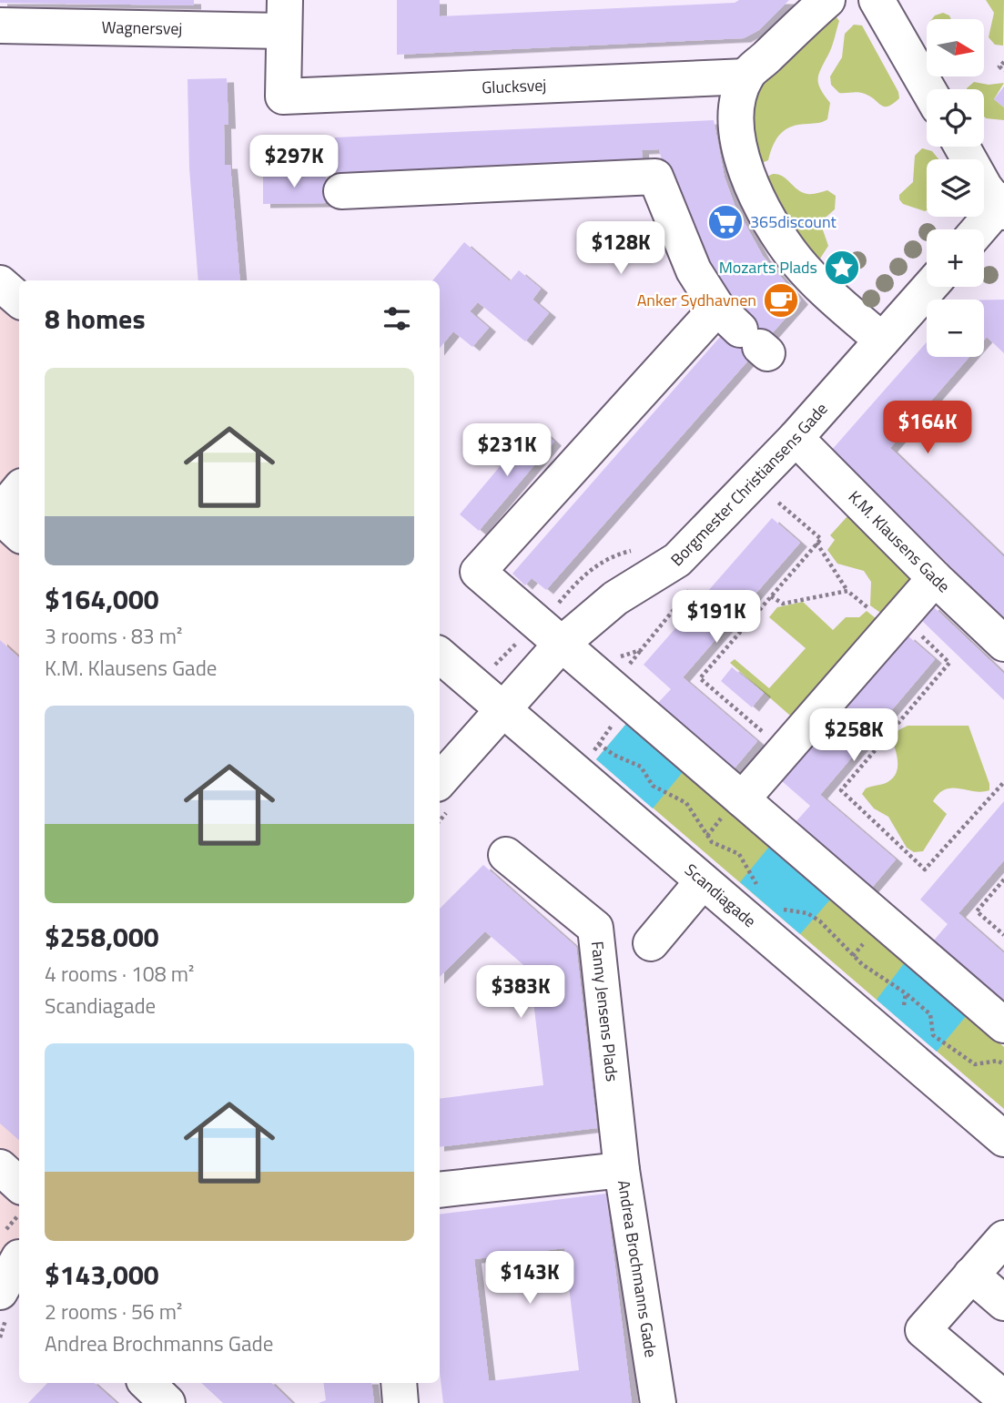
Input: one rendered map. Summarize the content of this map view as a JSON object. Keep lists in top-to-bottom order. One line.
{"streets":{"street":["Wagnersvej","Glucksvej","Borgmester Christiansens Gade","K.M. Klausens Gade","Scandiagade","Fanny Jensens Plads","Andrea Brochmanns Gade"]},"crossings":[["Wagnersvej","Glucksvej"],["Borgmester Christiansens Gade","K.M. Klausens Gade"],["Borgmester Christiansens Gade","Scandiagade"],["Fanny Jensens Plads","Andrea Brochmanns Gade"]],"places":{"supermarket":["365discount"],"place":["Mozarts Plads"],"cafe":["Anker Sydhavnen"]},"north":"right","page":{"map_buttons":["+","−"],"price":["$297K","$128K","$164K","$231K","$191K","$258K","$383K","$143K"],"heading":"8 homes","list":[{"name":"$164,000","note":"3 rooms · 83 m² · K.M. Klausens Gade"},{"name":"$258,000","note":"4 rooms · 108 m² · Scandiagade"},{"name":"$143,000","note":"2 rooms · 56 m² · Andrea Brochmanns Gade"}]}}
